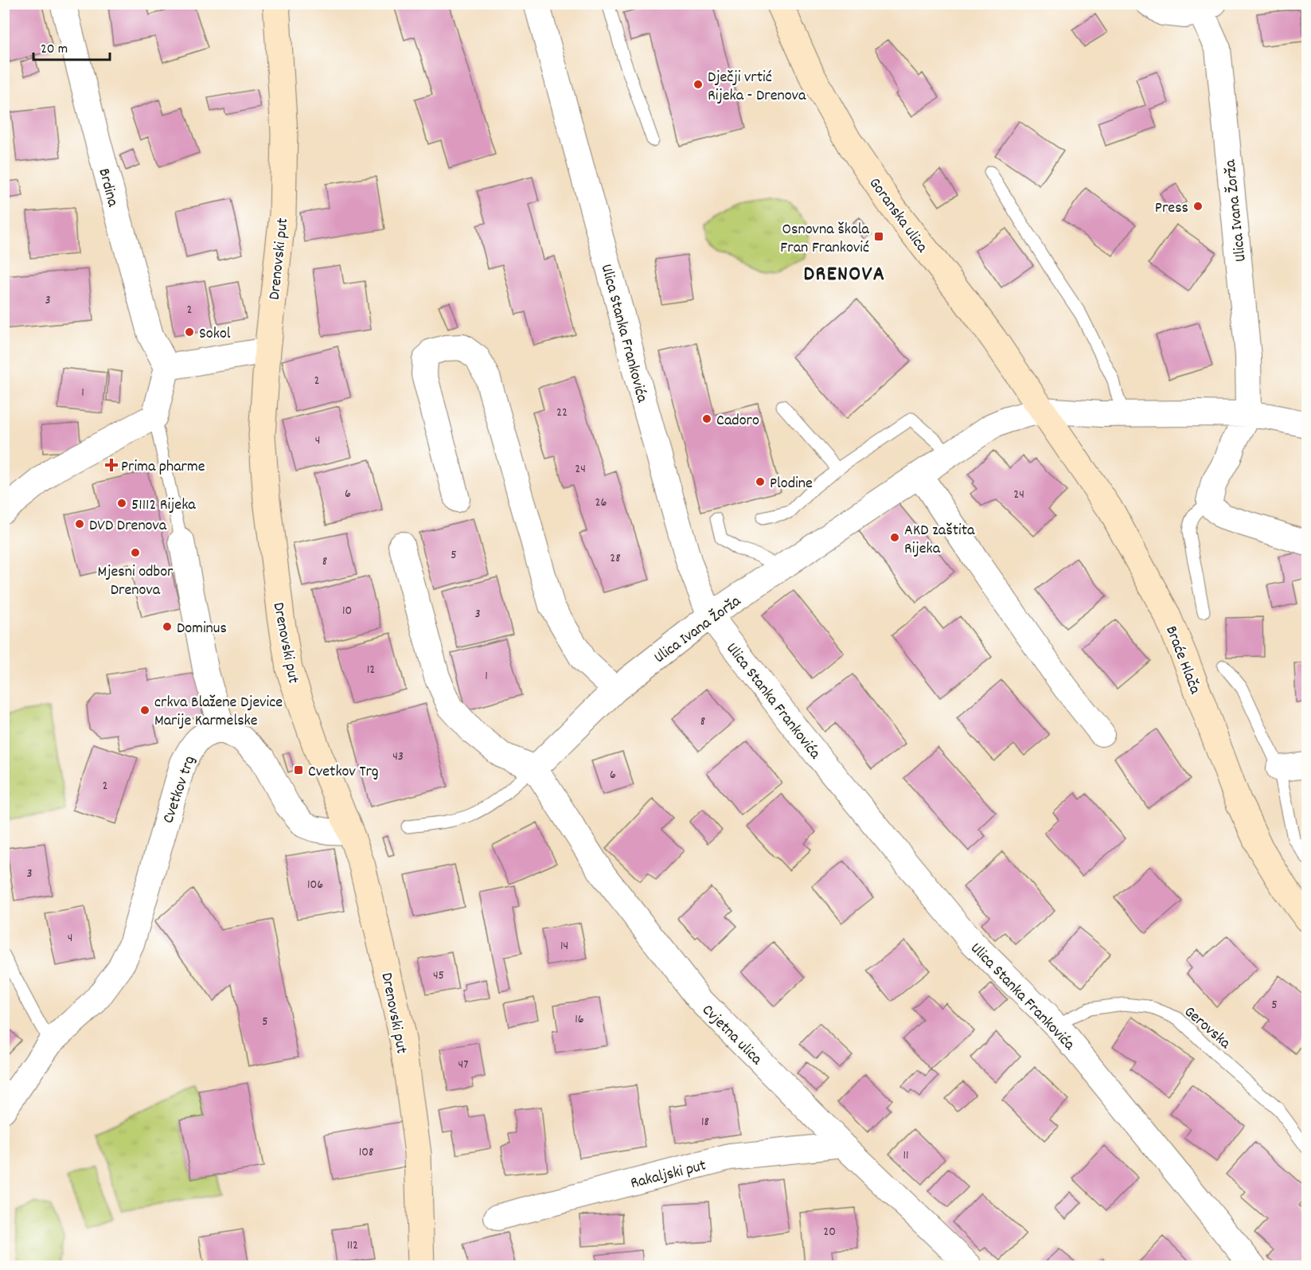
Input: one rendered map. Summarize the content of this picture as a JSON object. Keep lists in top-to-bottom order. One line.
{"streets":{"main road":["Goranska ulica","Drenovski put","Braće Hlača"],"street":["Brdina","Ulica Ivana Žorža","Ulica Stanka Frankovića","Cvetkov trg","Cvjetna ulica","Rakaljski put"],"lane":["Gerovska"]},"crossings":[["Ulica Ivana Žorža","Goranska ulica"],["Ulica Ivana Žorža","Ulica Stanka Frankovića"],["Ulica Ivana Žorža","Braće Hlača"],["Ulica Ivana Žorža","Cvjetna ulica"],["Goranska ulica","Braće Hlača"],["Ulica Stanka Frankovića","Gerovska"],["Cvjetna ulica","Rakaljski put"]],"districts":["DRENOVA"],"places":{"other":["Dječji vrtić Rijeka - Drenova","Press","Sokol","Cadoro","Plodine","51112 Rijeka","DVD Drenova","AKD zaštita Rijeka","Mjesni odbor Drenova","Dominus","crkva Blažene Djevice Marije Karmelske"],"transit":["Osnovna škola Fran Franković","Cvetkov Trg"],"health":["Prima pharme"]},"house_numbers":["3","2","2","1","22","4","24","6","24","26","5","28","8","10","3","12","1","8","43","6","2","3","106","4","14","45","5","16","5","47","18","108","11","20","112"],"scale_bar":"20 m"}
